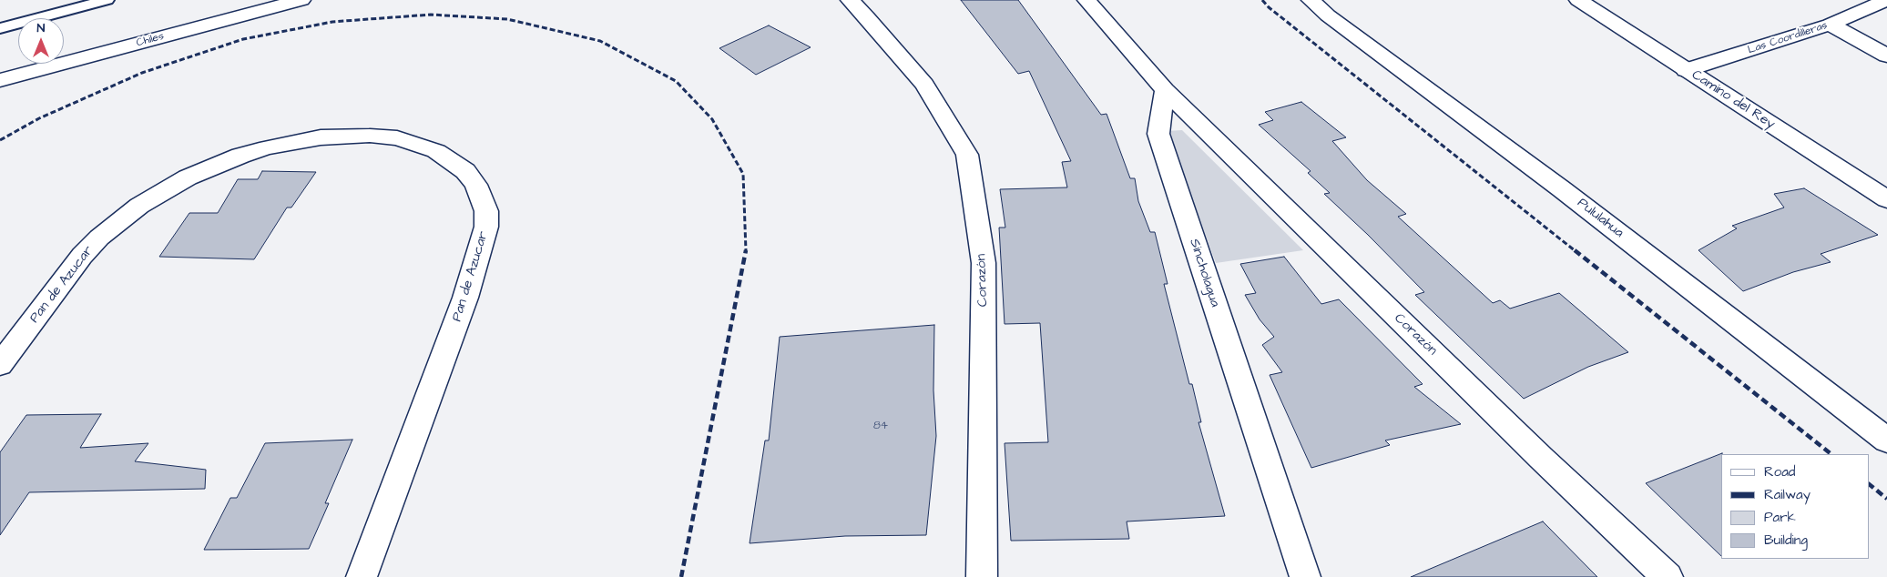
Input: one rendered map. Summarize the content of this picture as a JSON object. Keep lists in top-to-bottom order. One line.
{"streets":{"street":["Las Coordilleras","Chiles","Camino del Rey","Pululahua","Sincholagua","Pan de Azucar","Corazón"]},"crossings":[["Las Coordilleras","Camino del Rey"],["Sincholagua","Corazón"]],"house_numbers":["84"],"legend":["Road","Railway","Park","Building"],"north":"top"}
